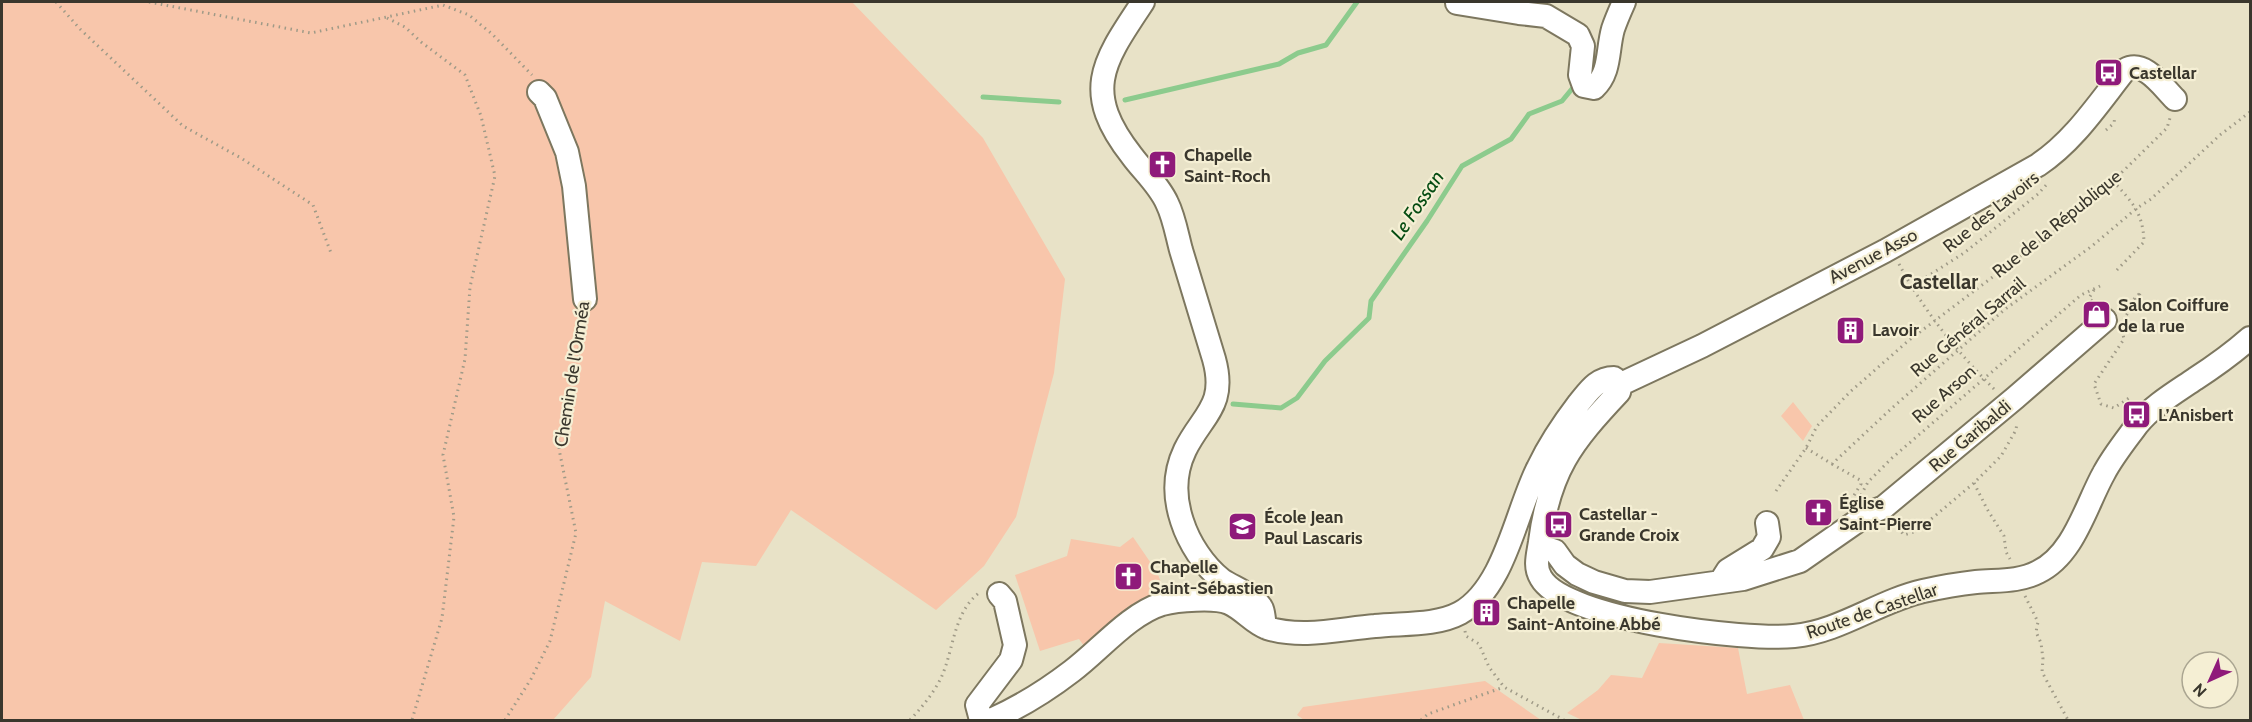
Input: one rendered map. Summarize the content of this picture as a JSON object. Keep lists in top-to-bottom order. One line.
{"streets":{"street":["Avenue Asso","Chemin de l'Orméa","Rue Garibaldi","Route de Castellar"],"path":["Rue des Lavoirs","Rue de la République","Rue Général Sarrail","Rue Arson"]},"crossings":[["Rue de la République","Avenue Asso"],["Avenue Asso","Route de Castellar"],["Rue Garibaldi","Route de Castellar"]],"districts":["Castellar"],"water":["Le Fossan"],"places":{"bus stop":["Castellar","L’Anisbert","Castellar - Grande Croix"],"church":["Chapelle Saint-Roch","Église Saint-Pierre","Chapelle Saint-Sébastien"],"shop":["Salon Coiffure de la rue"],"building":["Lavoir","Chapelle Saint-Antoine Abbé"],"school or university":["École Jean Paul Lascaris"]},"north":"bottom left"}
